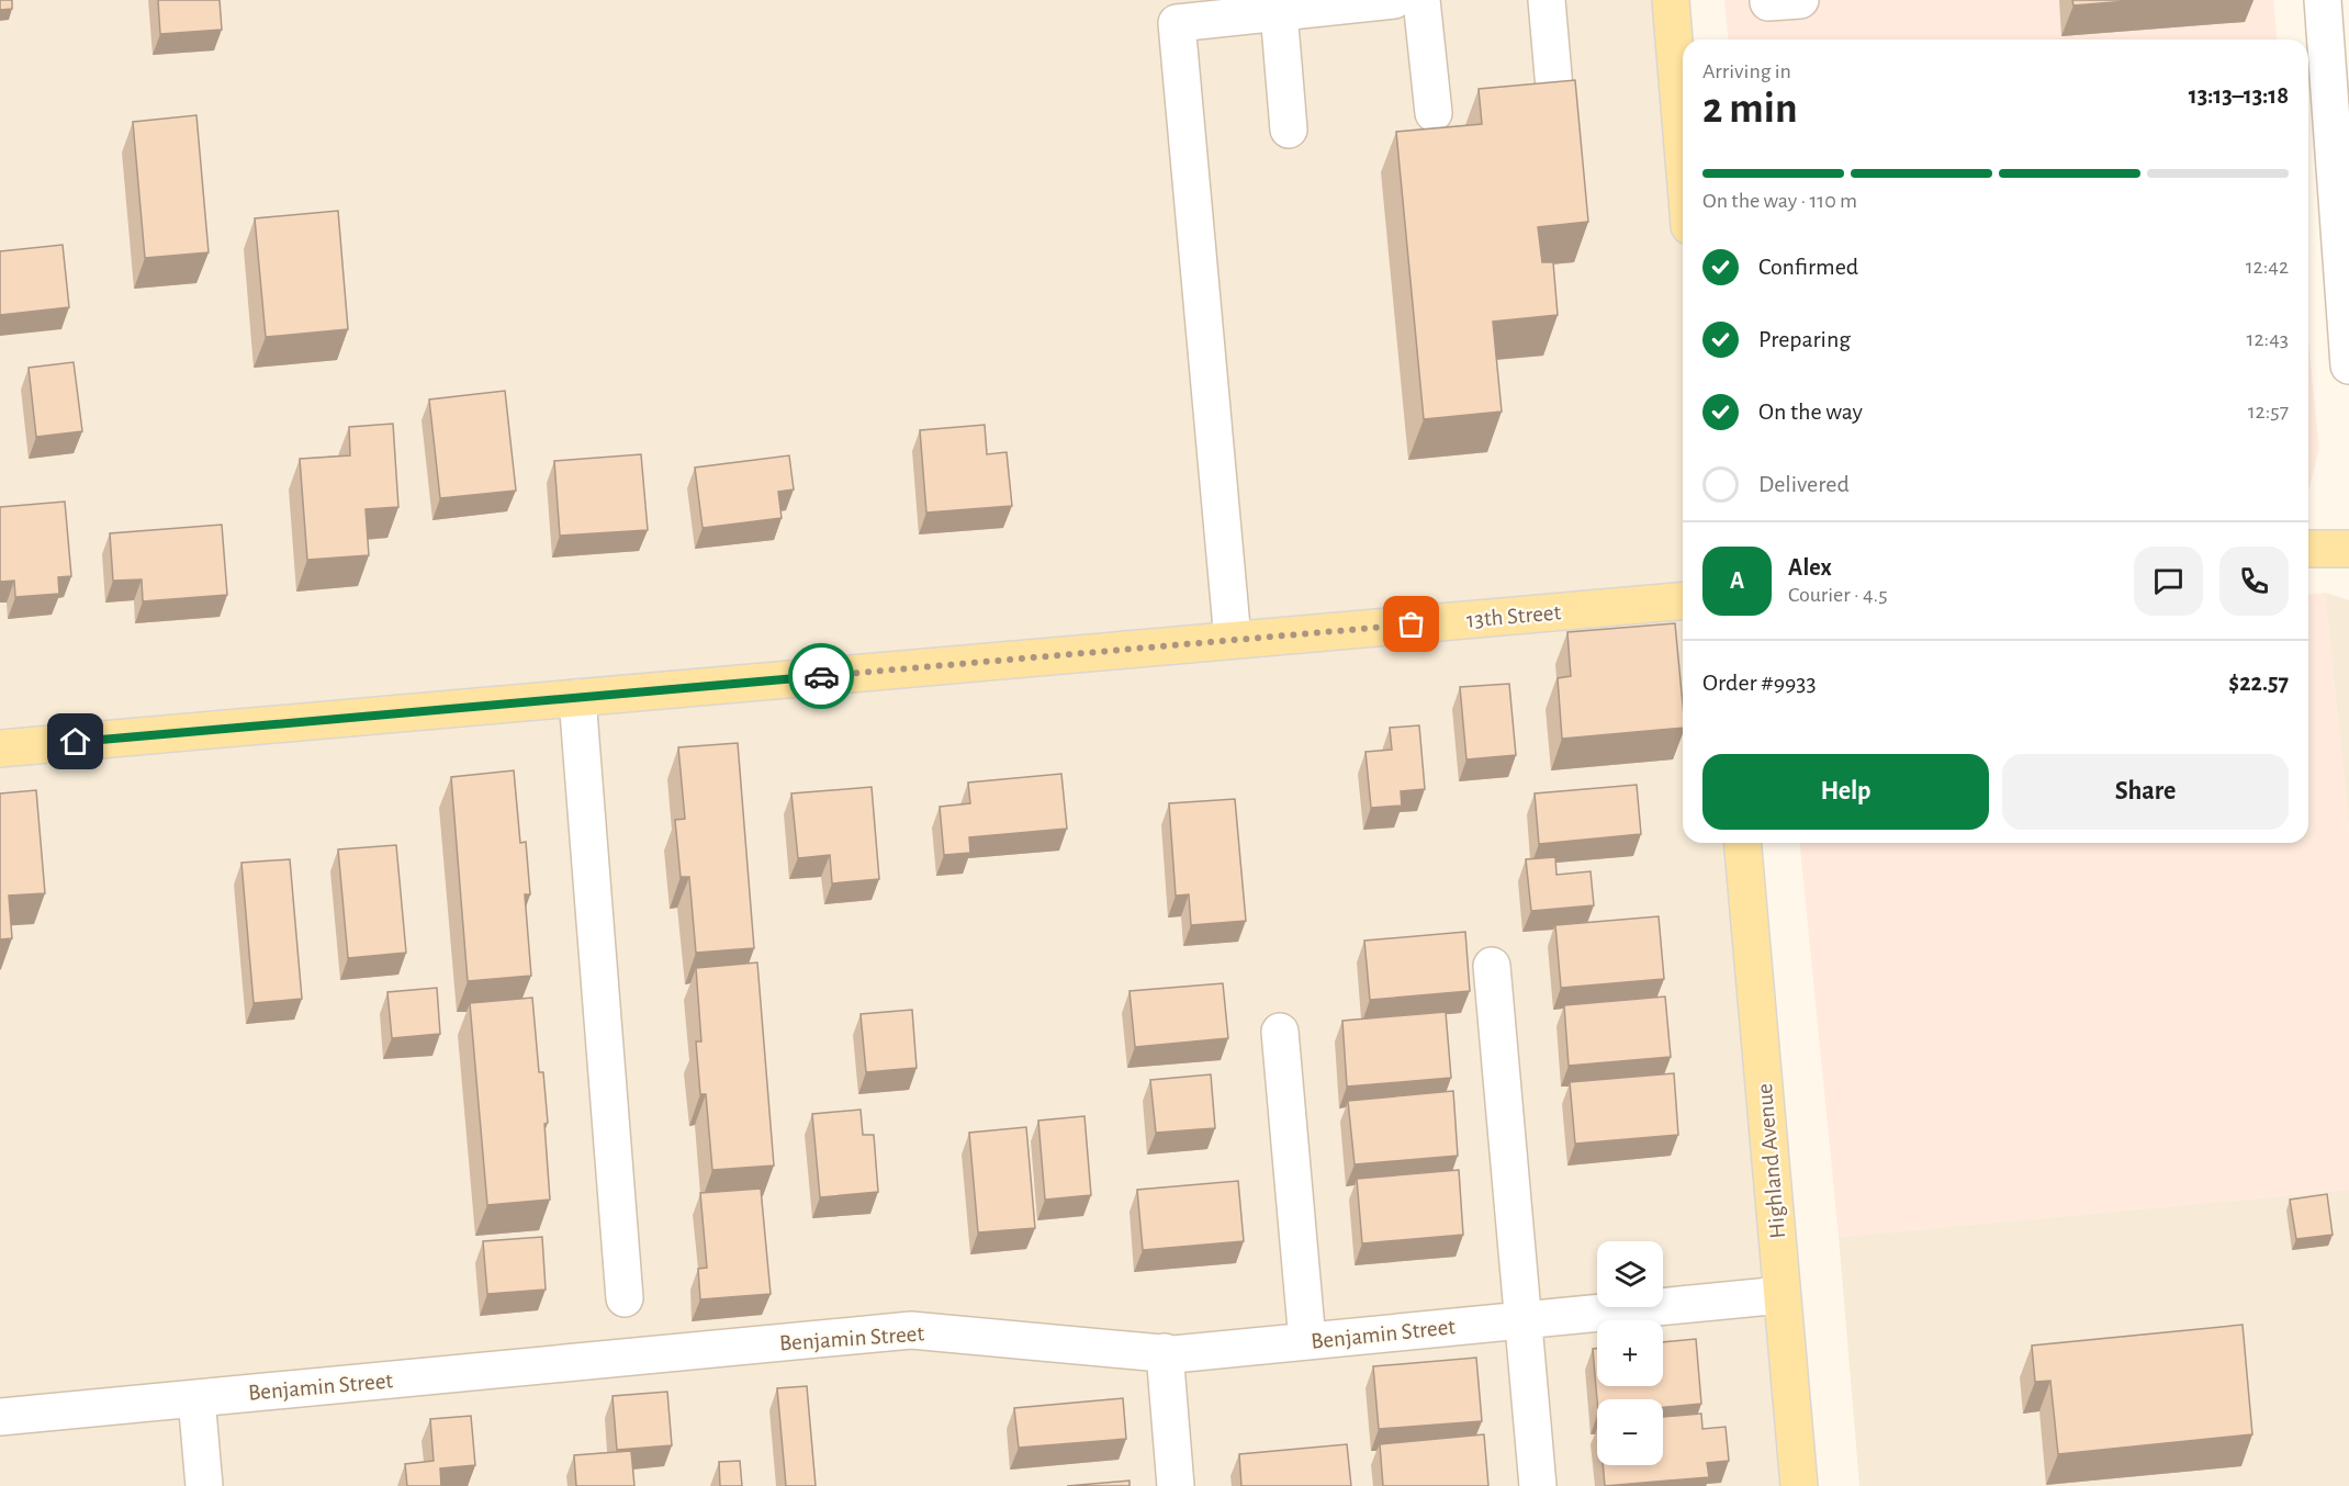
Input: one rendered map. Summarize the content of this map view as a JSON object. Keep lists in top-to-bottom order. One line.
{"streets":{"main road":["13th Street","Highland Avenue"],"street":["Benjamin Street"]},"crossings":[["Highland Avenue","Benjamin Street"]],"page":{"heading":["2 min","Arriving in","13:13–13:18"],"panel":["Alex","Courier · 4.5","Order #9933","$22.57"],"bar":"On the way · 110 m","list":[["Confirmed","12:42"],["Preparing","12:43"],["On the way","12:57"],"Delivered"],"round":"A","buttons":["Help","Share"],"map_buttons":["+","−"]}}
